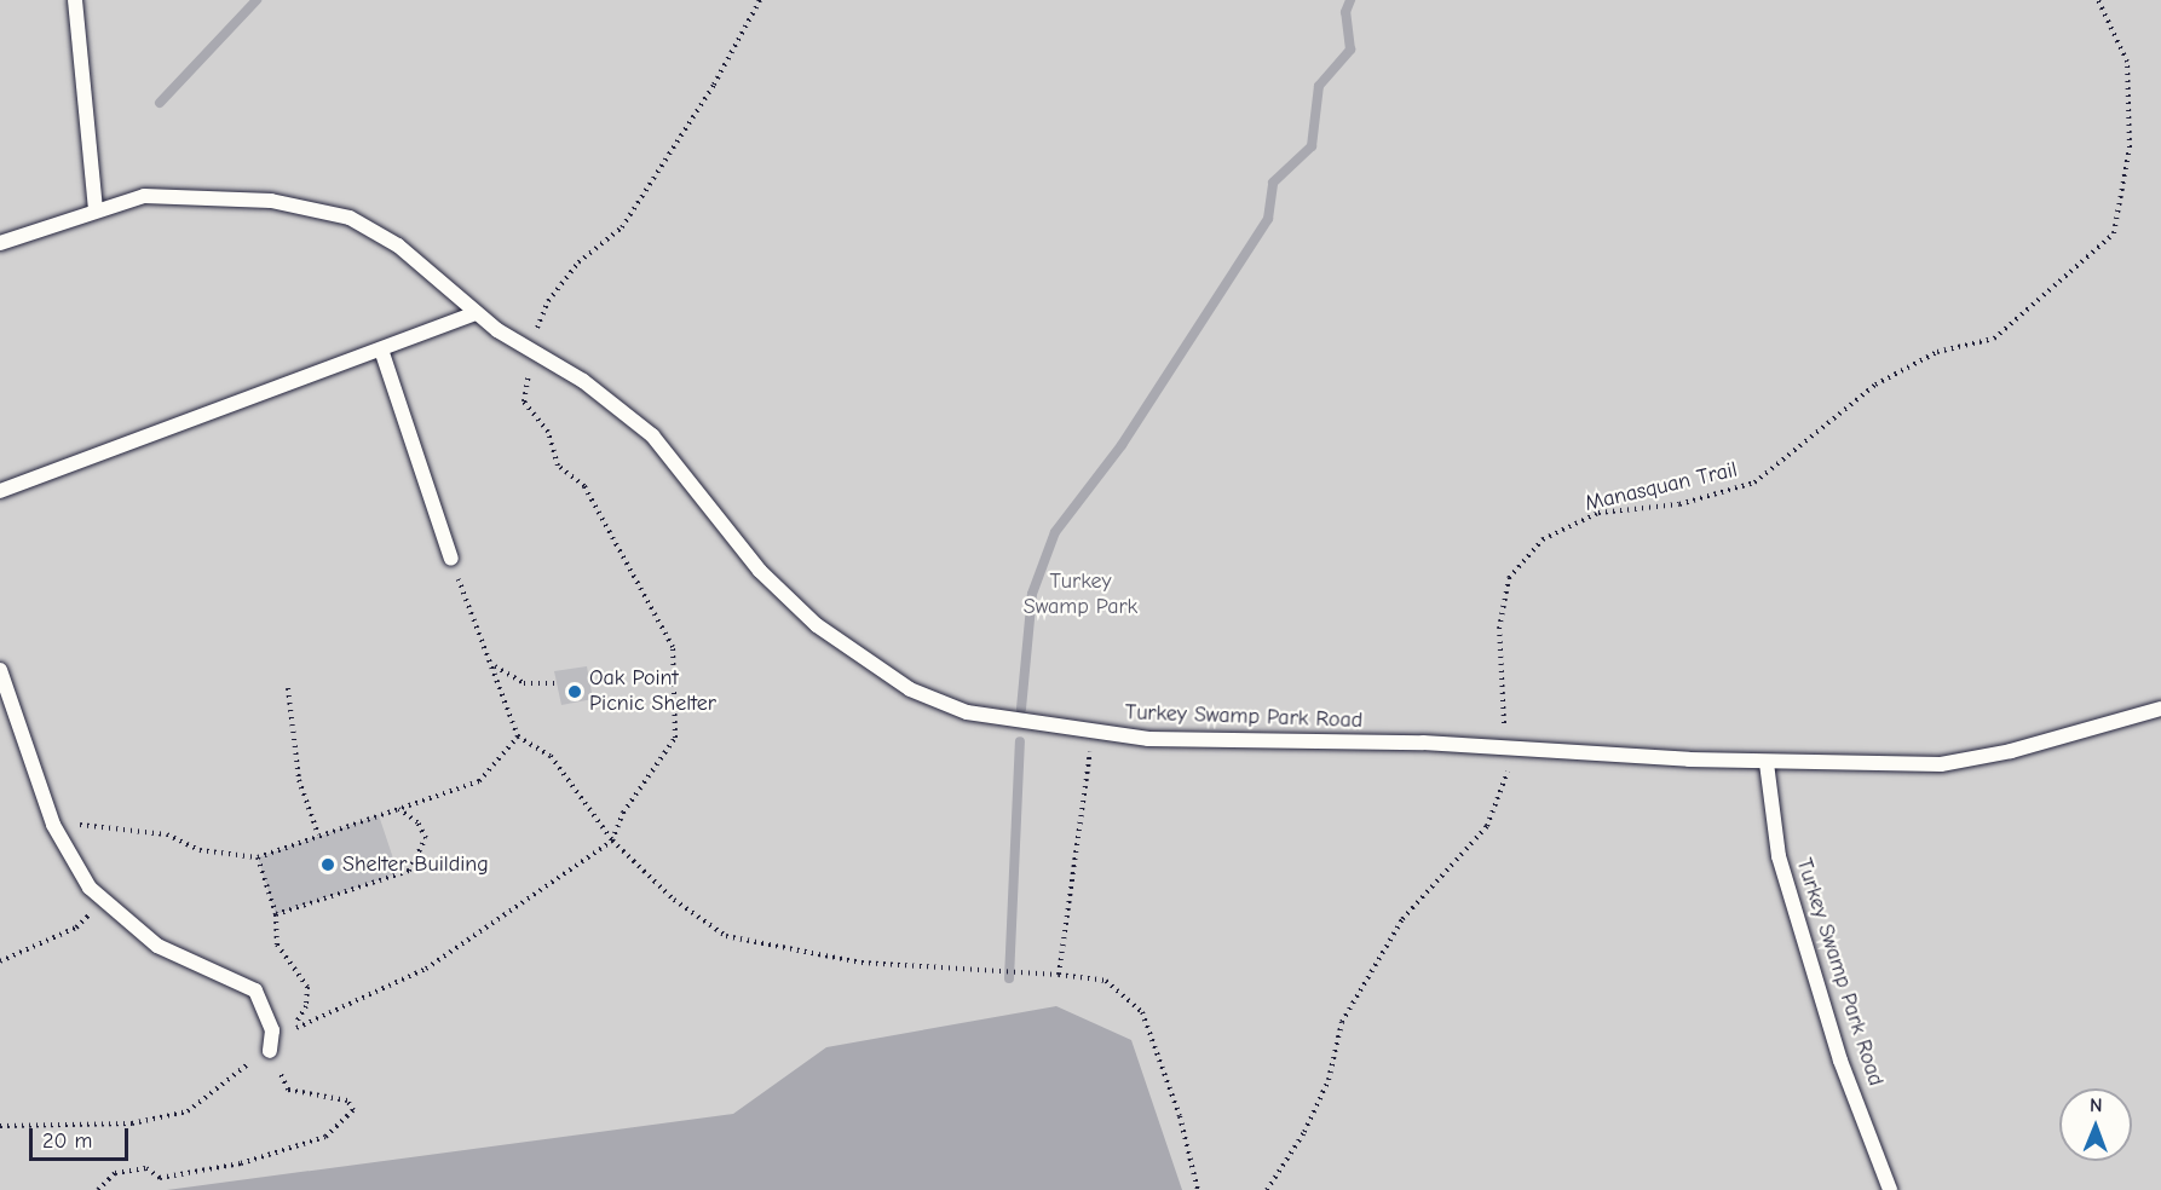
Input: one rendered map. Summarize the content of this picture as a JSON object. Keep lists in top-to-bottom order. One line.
{"streets":{"lane":["Turkey Swamp Park Road"],"path":["Manasquan Trail"]},"crossings":[["Manasquan Trail","Turkey Swamp Park Road"]],"parks":["Turkey Swamp Park"],"places":["Oak Point Picnic Shelter","Shelter Building"],"scale_bar":"20 m","north":"top"}
